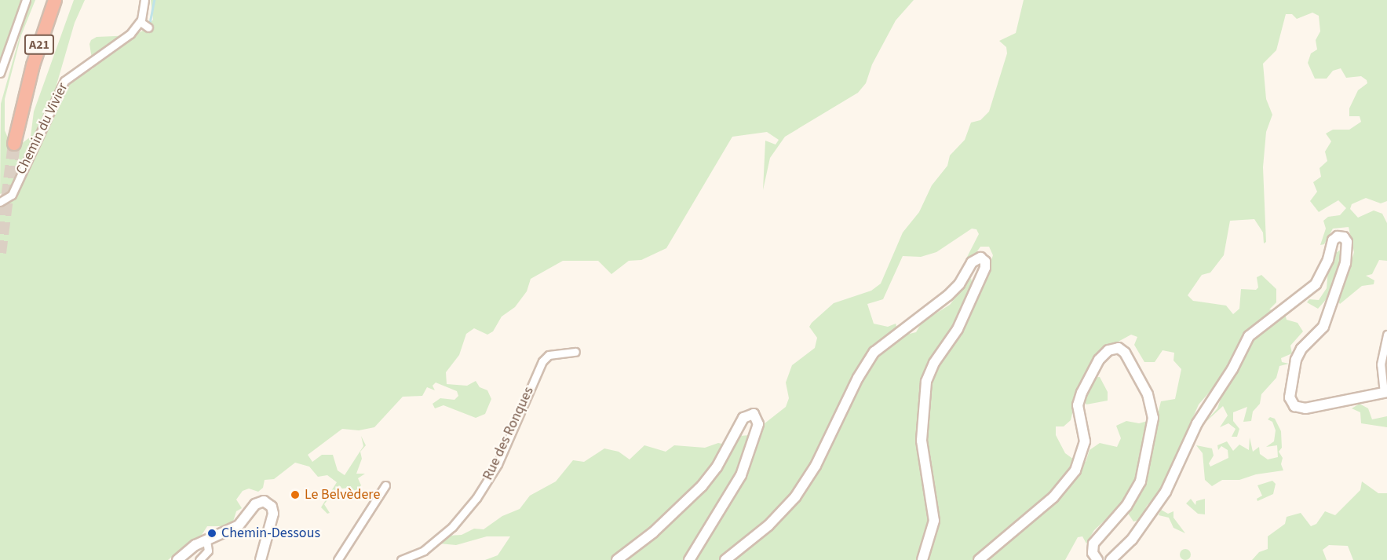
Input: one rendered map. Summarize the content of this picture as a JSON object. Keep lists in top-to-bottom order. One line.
{"streets":{"highway":["A21"],"street":["Chemin du Vivier","Rue des Ronques"]},"places":["Le Belvèdere","Chemin-Dessous"]}
